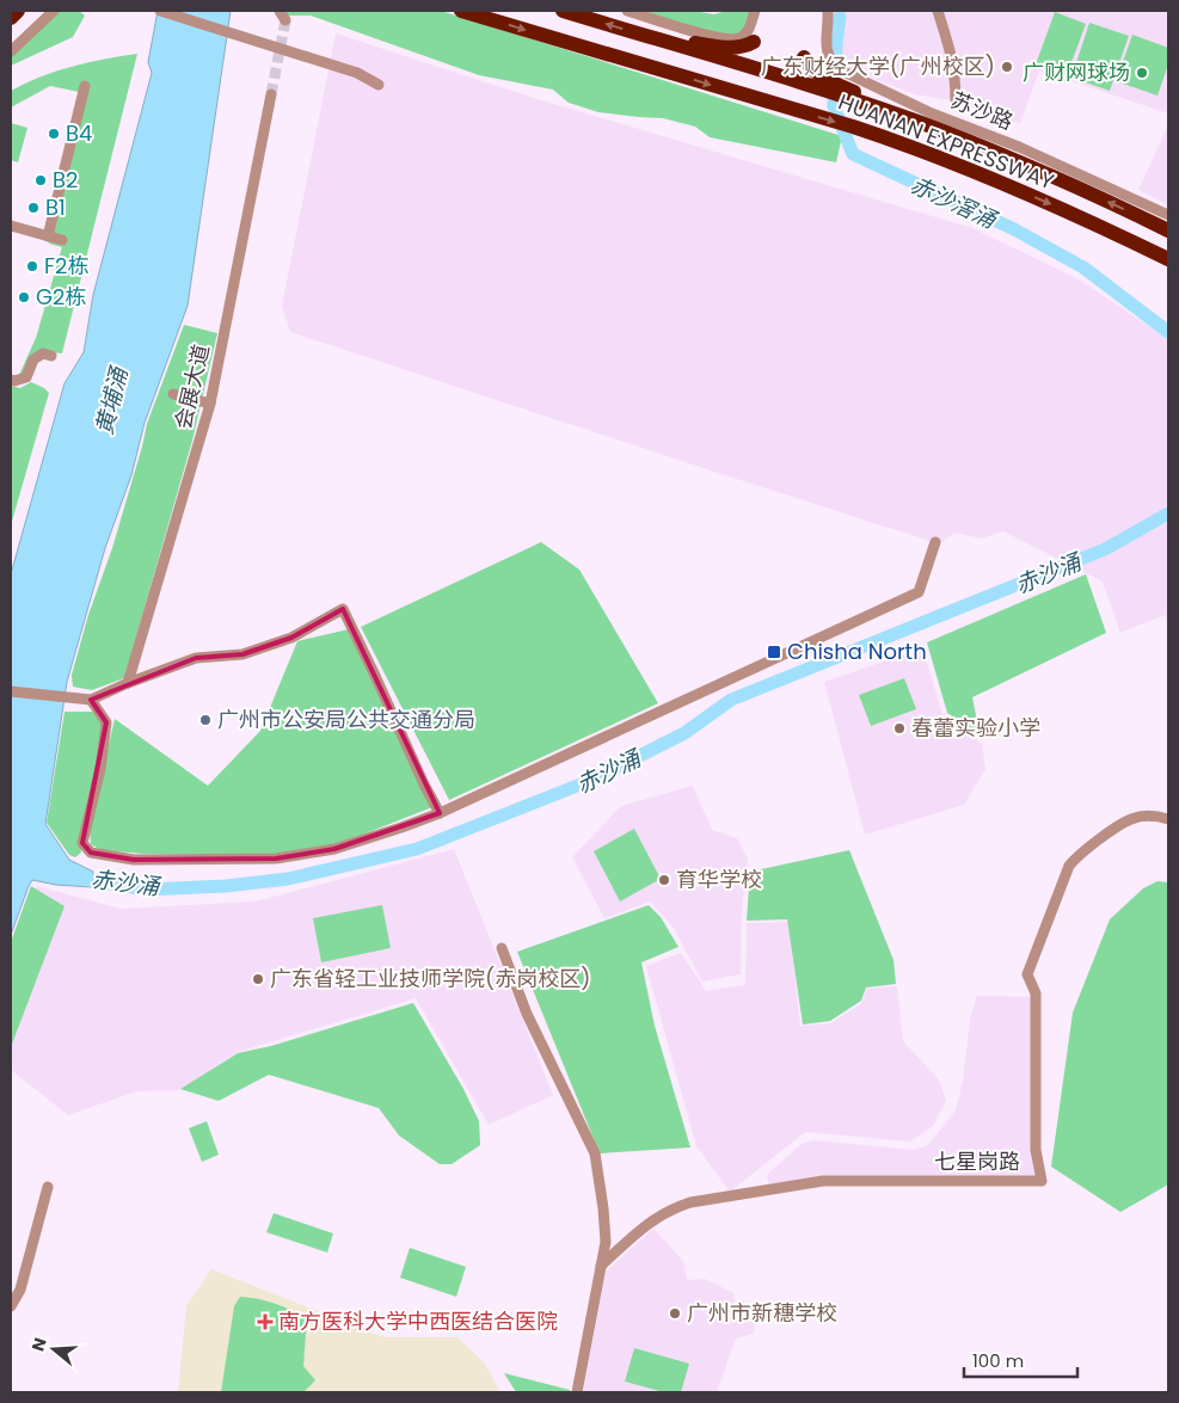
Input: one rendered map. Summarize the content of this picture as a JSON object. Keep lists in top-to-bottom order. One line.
{"streets":{"highway":["HUANAN EXPRESSWAY"],"street":["苏沙路","会展大道","七星岗路"]},"water":["赤沙滘涌","黄埔涌","赤沙涌"],"places":{"other":["广东财经大学(广州校区)","广财网球场","B4","B2","B1","F2栋","G2栋","广州市公安局公共交通分局","春蕾实验小学","育华学校","广东省轻工业技师学院(赤岗校区)","广州市新穗学校"],"transit":["Chisha North"],"health":["南方医科大学中西医结合医院"]},"scale_bar":"100 m","north":"left"}
